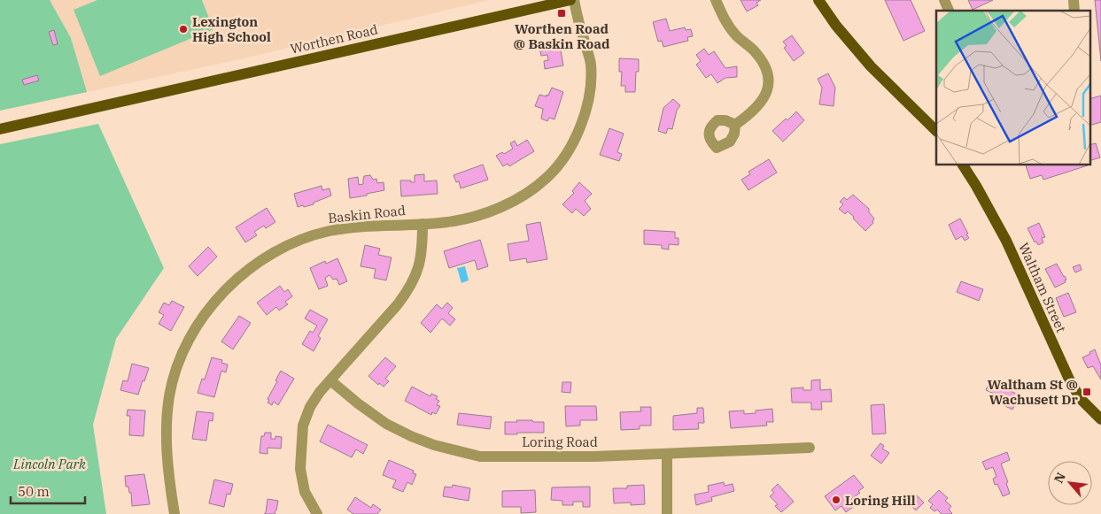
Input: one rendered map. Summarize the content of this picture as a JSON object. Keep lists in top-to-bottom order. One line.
{"streets":{"main road":["Worthen Road","Waltham Street"],"street":["Baskin Road","Loring Road"]},"crossings":[["Worthen Road","Baskin Road"],["Baskin Road","Loring Road"]],"parks":["Lincoln Park"],"places":{"transit":["Worthen Road @ Baskin Road","Waltham St @ Wachusett Dr"],"other":["Lexington High School","Loring Hill"]},"scale_bar":"50 m","north":"top left"}
